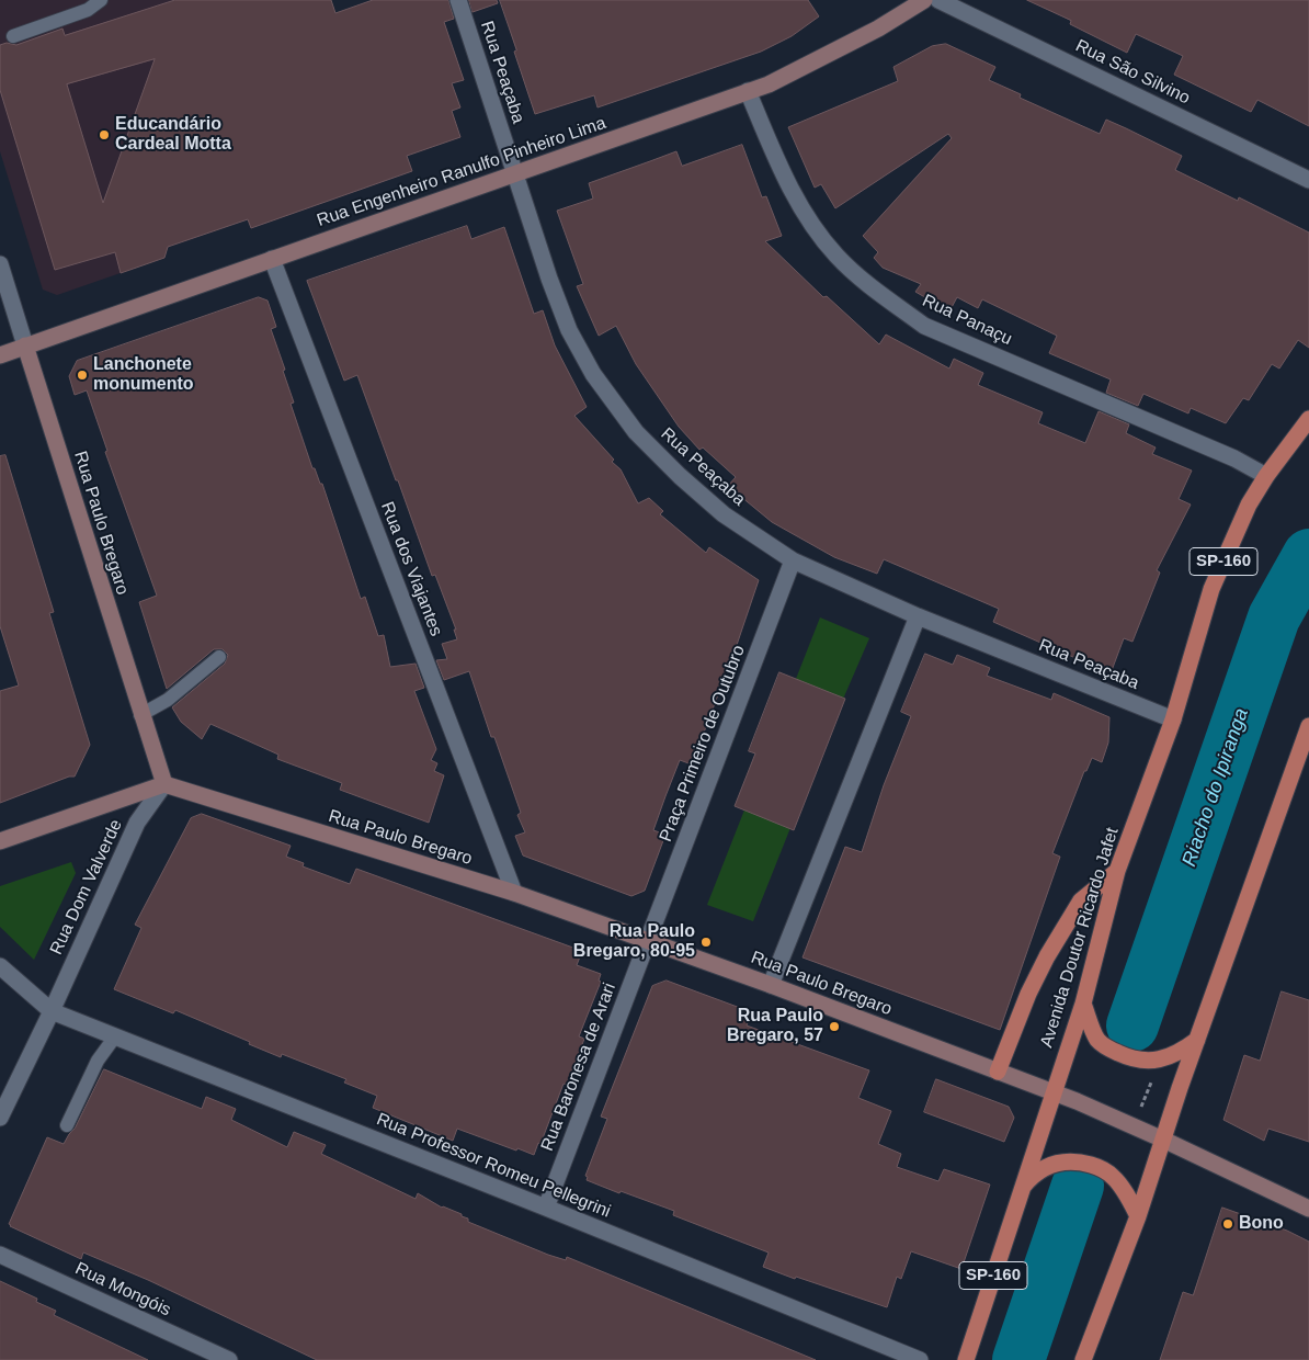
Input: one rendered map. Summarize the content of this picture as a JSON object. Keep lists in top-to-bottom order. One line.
{"streets":{"main road":["SP-160","Avenida Doutor Ricardo Jafet"],"street":["Rua Peaçaba","Rua São Silvino","Rua Engenheiro Ranulfo Pinheiro Lima","Rua Panaçu","Rua Paulo Bregaro","Rua dos Viajantes","Praça Primeiro de Outubro","Rua Dom Valverde","Rua Baronesa de Arari","Rua Professor Romeu Pellegrini","Rua Mongóis"]},"crossings":[["Rua Peaçaba","Rua Engenheiro Ranulfo Pinheiro Lima"],["Rua Peaçaba","Praça Primeiro de Outubro"],["Rua Peaçaba","Avenida Doutor Ricardo Jafet"],["Rua Engenheiro Ranulfo Pinheiro Lima","Rua Panaçu"],["Rua Engenheiro Ranulfo Pinheiro Lima","Rua Paulo Bregaro"],["Rua Engenheiro Ranulfo Pinheiro Lima","Rua dos Viajantes"],["Rua Panaçu","Avenida Doutor Ricardo Jafet"],["Rua Paulo Bregaro","Rua dos Viajantes"],["Rua Paulo Bregaro","Praça Primeiro de Outubro"],["Rua Paulo Bregaro","Rua Dom Valverde"],["Rua Paulo Bregaro","Avenida Doutor Ricardo Jafet"],["Rua Paulo Bregaro","Rua Baronesa de Arari"],["Praça Primeiro de Outubro","Rua Baronesa de Arari"],["Rua Dom Valverde","Rua Professor Romeu Pellegrini"],["Rua Baronesa de Arari","Rua Professor Romeu Pellegrini"]],"water":["Riacho do Ipiranga"],"places":["Educandário Cardeal Motta","Lanchonete monumento","Rua Paulo Bregaro, 80-95","Rua Paulo Bregaro, 57","Bono"]}
